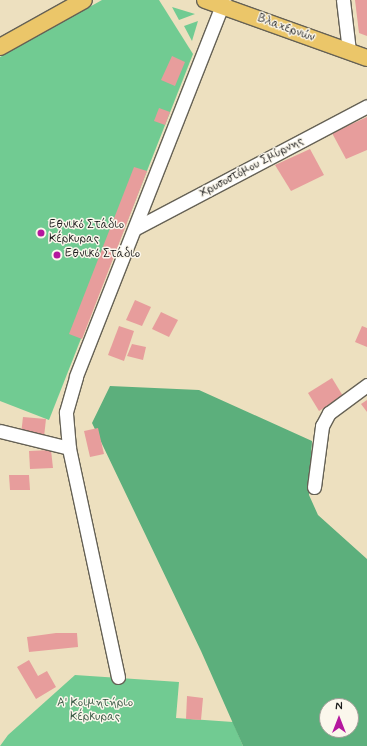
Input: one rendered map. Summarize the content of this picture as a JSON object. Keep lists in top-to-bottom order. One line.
{"streets":{"main road":["Βλαχερνών"],"street":["Χρυσοστόμου Σμύρνης"]},"parks":["Α' Κοιμητήριο Κέρκυρας"],"places":["Εθνικό Στάδιο Κέρκυρας","Εθνικό Στάδιο"],"north":"top"}
